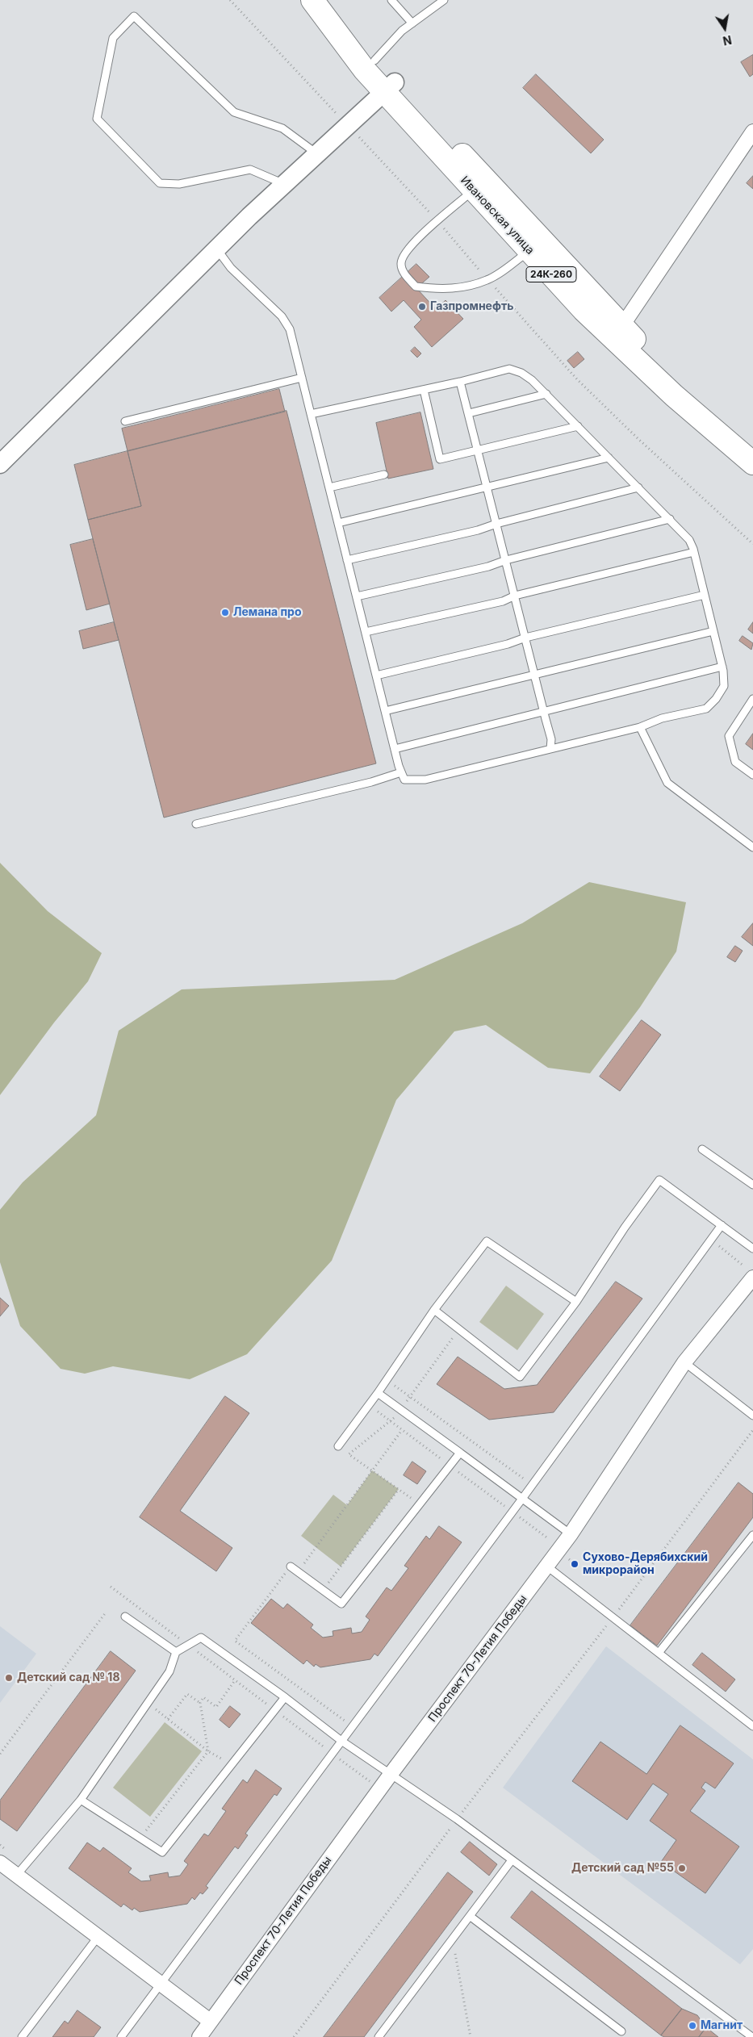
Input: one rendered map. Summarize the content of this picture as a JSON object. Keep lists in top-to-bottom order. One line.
{"streets":{"main road":["Ивановская улица","24К-260"],"street":["Проспект 70-Летия Победы"]},"crossings":[["Ивановская улица","24К-260"]],"places":["Газпромнефть","Лемана про","Сухово-Дерябихский микрорайон","Детский сад № 18","Детский сад №55","Магнит"],"north":"bottom"}
